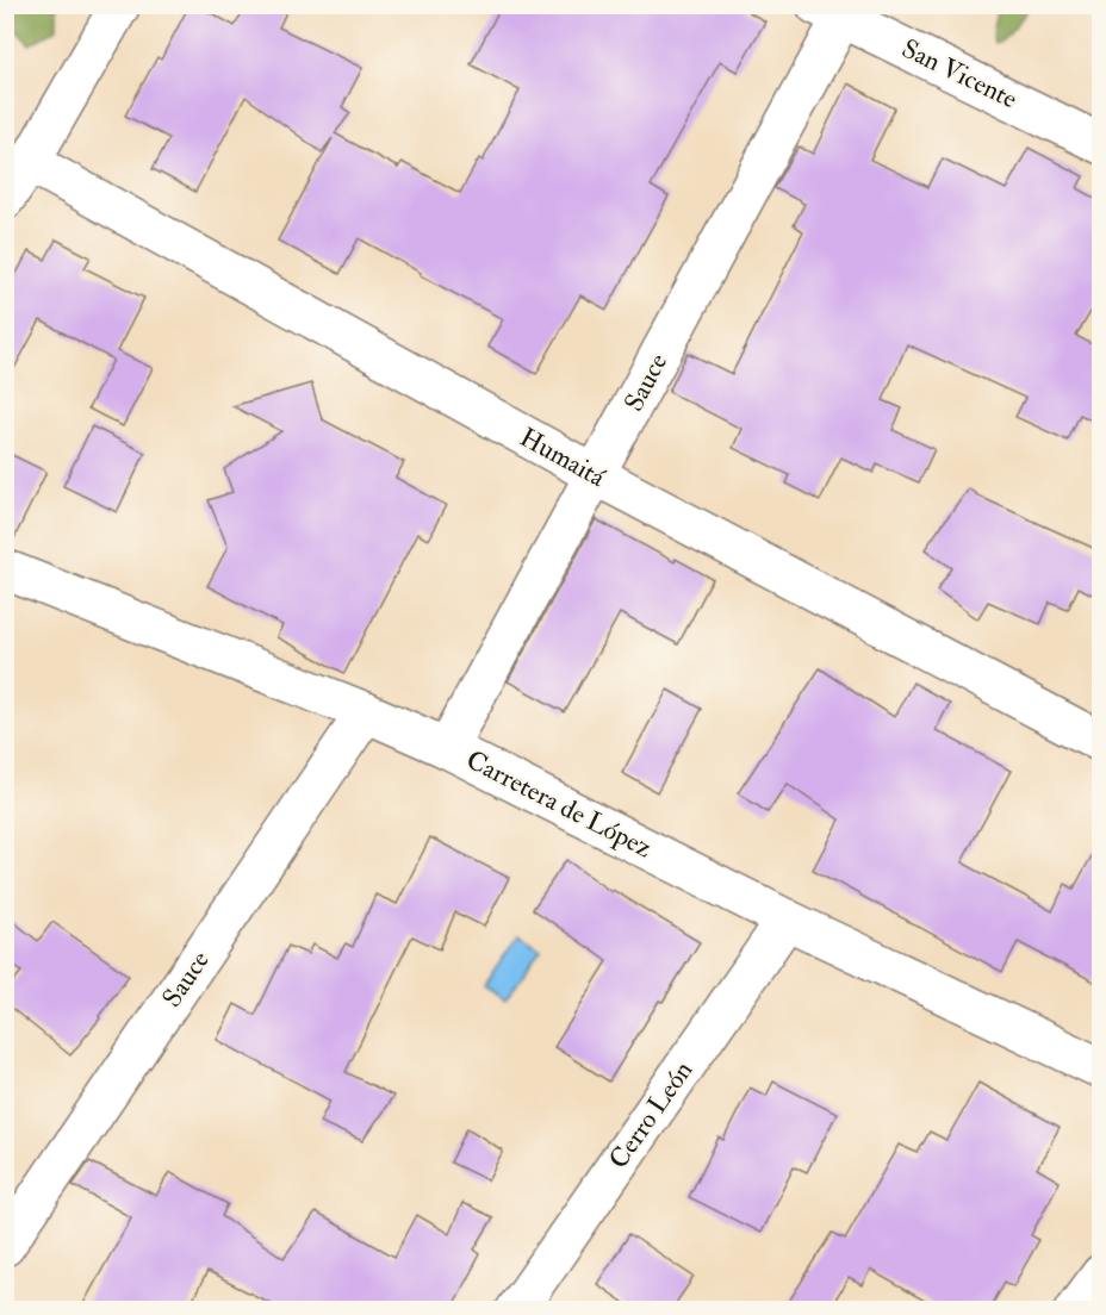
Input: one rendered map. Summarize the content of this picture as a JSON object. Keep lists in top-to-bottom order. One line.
{"streets":{"street":["San Vicente","Sauce","Humaitá","Carretera de López","Cerro León"]},"crossings":[["San Vicente","Sauce"],["Sauce","Humaitá"],["Sauce","Carretera de López"],["Carretera de López","Cerro León"]]}
